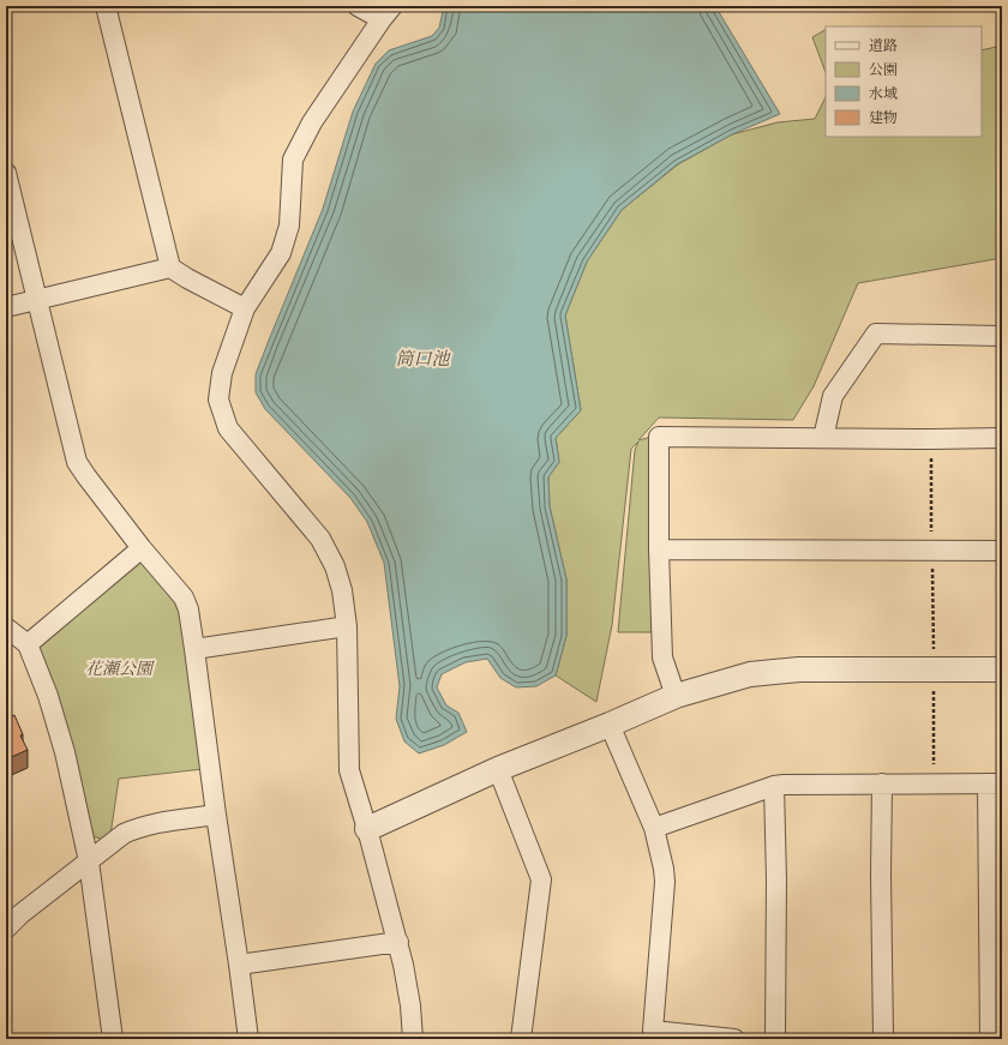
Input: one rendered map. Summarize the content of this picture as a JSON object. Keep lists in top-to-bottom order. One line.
{"water":["筒口池"],"parks":["花瀬公園"],"legend":["道路","公園","水域","建物"]}
